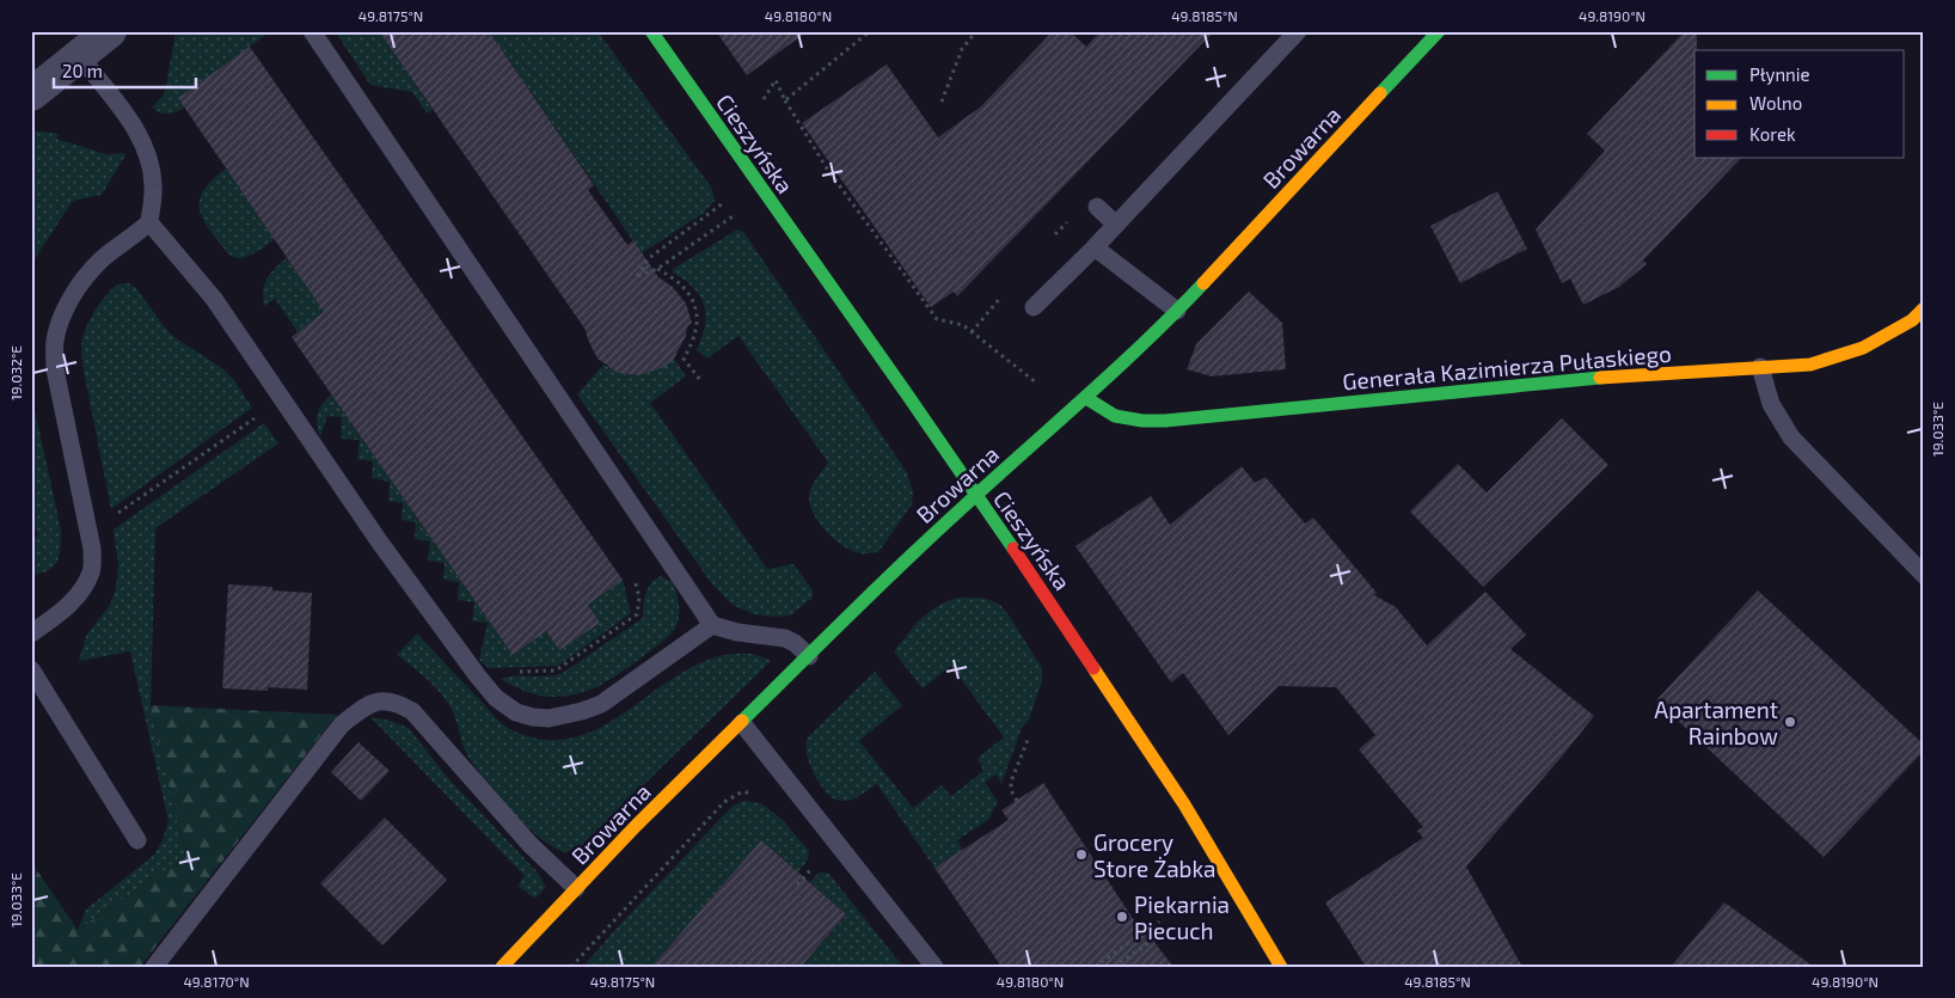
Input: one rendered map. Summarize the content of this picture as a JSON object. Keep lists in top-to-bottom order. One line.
{"streets":{"street":["Cieszyńska","Browarna","Generała Kazimierza Pułaskiego"]},"crossings":[["Cieszyńska","Browarna"],["Browarna","Generała Kazimierza Pułaskiego"]],"places":["Apartament Rainbow","Grocery Store Żabka","Piekarnia Piecuch"],"legend":["Płynnie","Wolno","Korek"],"scale_bar":"20 m","coordinates":["49.8175°N","49.8180°N","49.8185°N","49.8190°N","19.032°E","19.033°E","49.8170°N"]}
